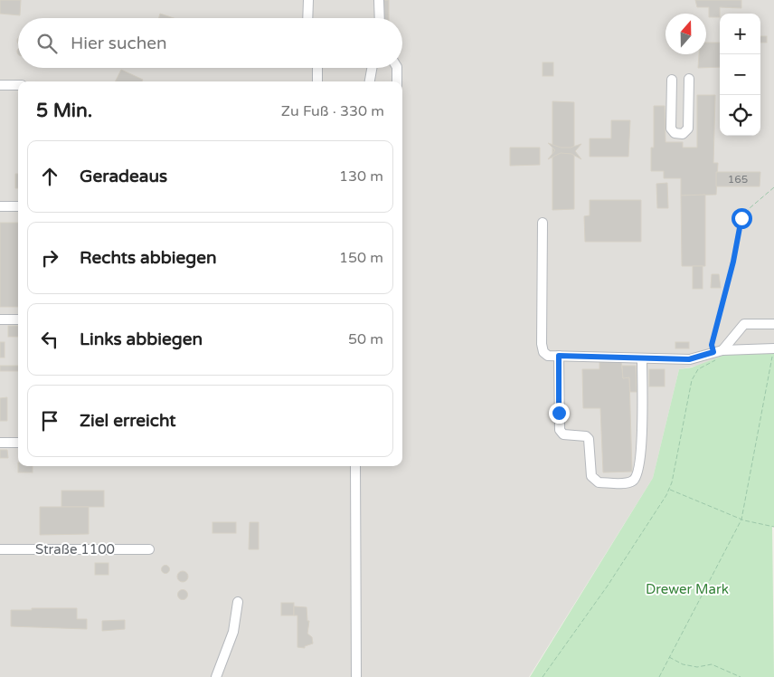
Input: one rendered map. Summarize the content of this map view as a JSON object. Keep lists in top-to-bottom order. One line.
{"streets":{"lane":["Straße 1100"]},"parks":["Drewer Mark"],"house_numbers":["165"],"north":"top","page":{"map_buttons":["+","−"],"search":"Hier suchen","heading":["5 Min.","Zu Fuß · 330 m"],"list":[["Geradeaus","130 m"],["Rechts abbiegen","150 m"],["Links abbiegen","50 m"],"Ziel erreicht"]}}
